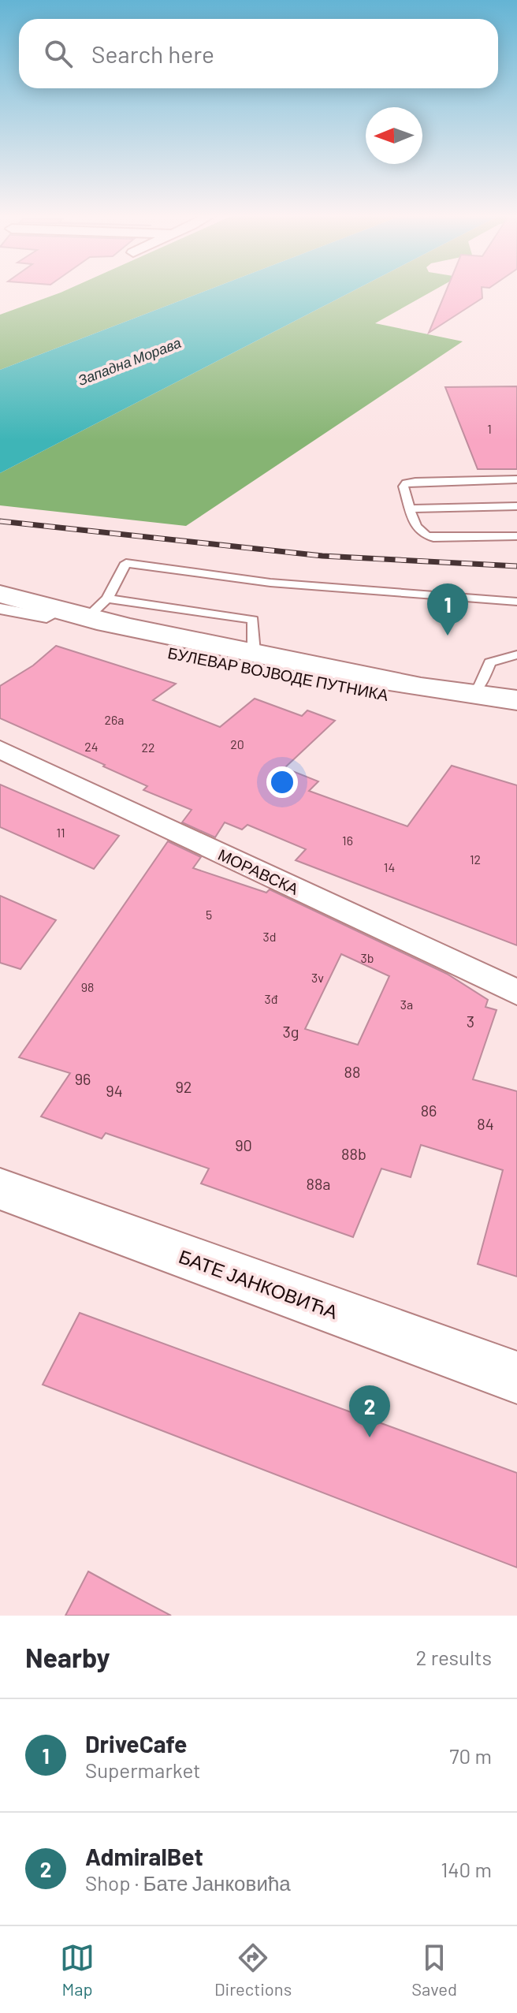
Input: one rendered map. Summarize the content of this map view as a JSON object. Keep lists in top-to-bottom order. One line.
{"streets":{"main road":["БУЛЕВАР ВОЈВОДЕ ПУТНИКА","БАТЕ ЈАНКОВИЋА"],"street":["МОРАВСКА"]},"water":["Западна Морава"],"house_numbers":["1","26a","20","24","22","11","16","12","14","5","3d","3b","3v","98","3đ","3a","3","3g","88","96","92","94","86","84","90","88b","88a"],"north":"left","page":{"search":"Search here","pins":["1","2"],"heading":["Nearby","2 results"],"list":[{"mark":"1","name":"DriveCafe","note":"Supermarket","value":"70 m"},{"mark":"2","name":"AdmiralBet","note":"Shop · Бате Јанковића","value":"140 m"}],"nav":["Map","Directions","Saved"]}}
